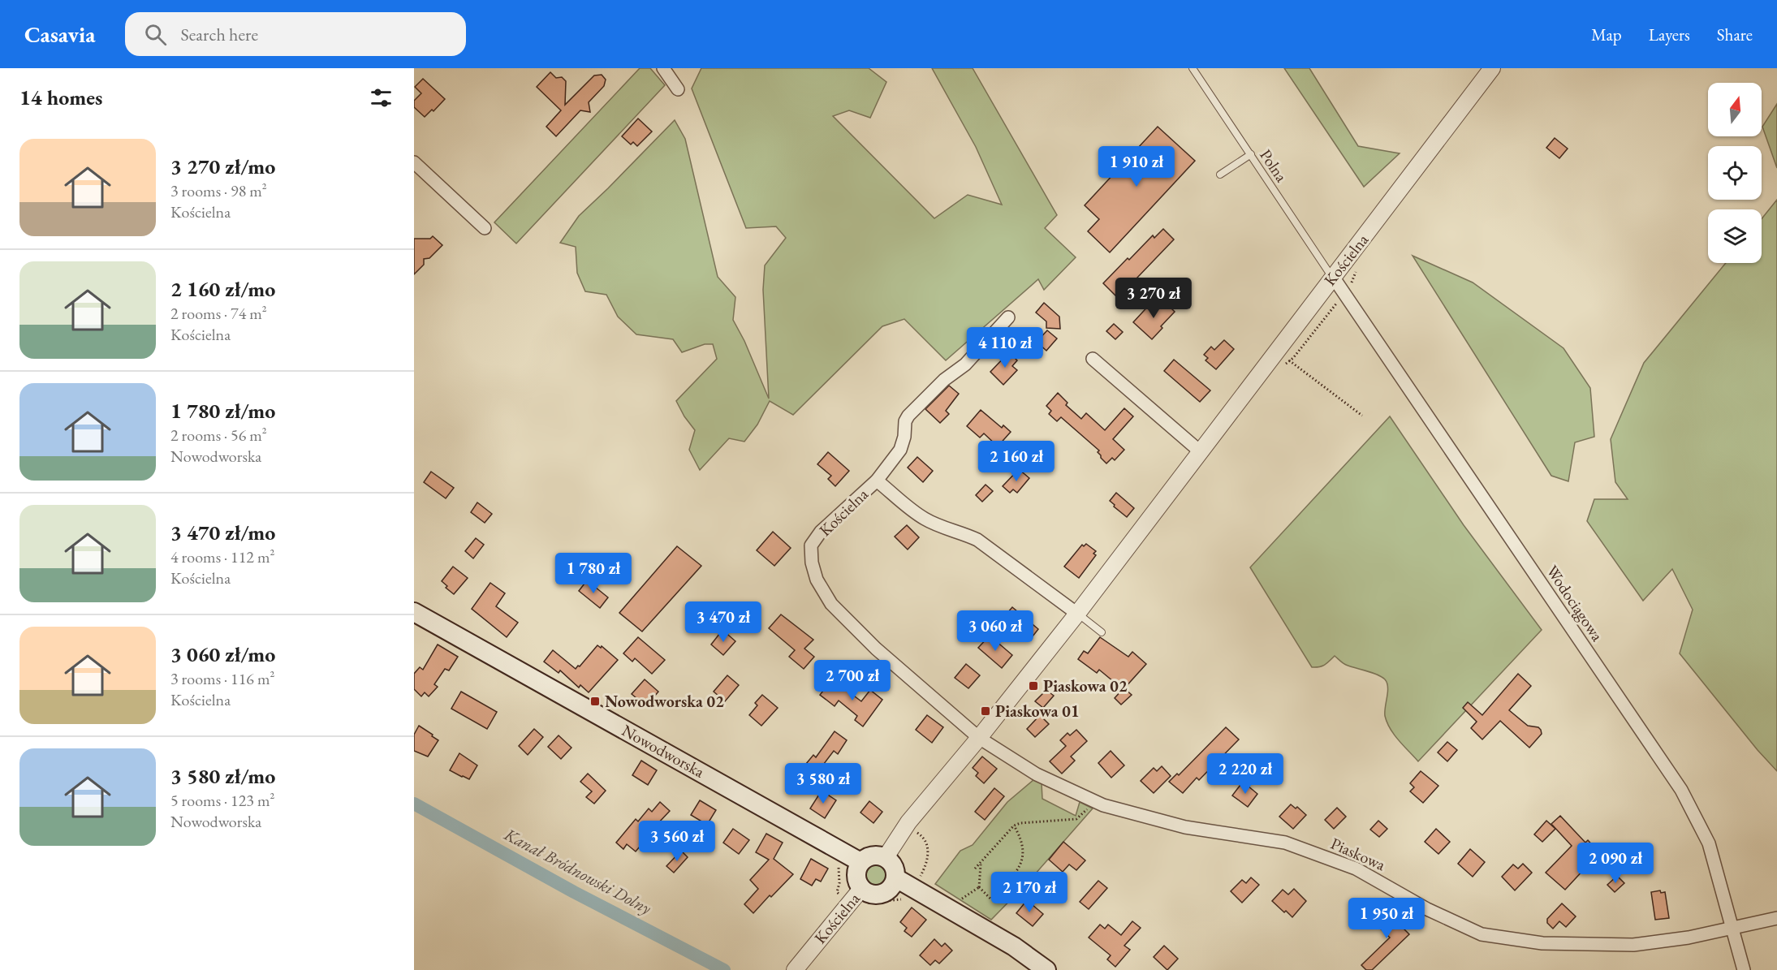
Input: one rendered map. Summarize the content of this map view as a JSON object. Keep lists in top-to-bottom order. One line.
{"streets":{"main road":["Nowodworska"],"street":["Kościelna","Wodociągowa","Piaskowa"],"lane":["Polna"]},"crossings":[["Polna","Kościelna"],["Polna","Wodociągowa"],["Kościelna","Wodociągowa"],["Kościelna","Nowodworska"],["Kościelna","Piaskowa"],["Wodociągowa","Piaskowa"]],"water":["Kanał Bródnowski Dolny"],"places":{"transit":["Piaskowa 02","Nowodworska 02","Piaskowa 01"]},"north":"top","page":{"header":"Casavia","search":"Search here","nav":["Map","Layers","Share"],"heading":"14 homes","list":[{"name":"3 270 zł/mo","note":"3 rooms · 98 m² · Kościelna"},{"name":"2 160 zł/mo","note":"2 rooms · 74 m² · Kościelna"},{"name":"1 780 zł/mo","note":"2 rooms · 56 m² · Nowodworska"},{"name":"3 470 zł/mo","note":"4 rooms · 112 m² · Kościelna"},{"name":"3 060 zł/mo","note":"3 rooms · 116 m² · Kościelna"},{"name":"3 580 zł/mo","note":"5 rooms · 123 m² · Nowodworska"}],"price":["1 910 zł","3 270 zł","4 110 zł","2 160 zł","1 780 zł","3 470 zł","3 060 zł","2 700 zł","2 220 zł","3 580 zł","3 560 zł","2 090 zł","2 170 zł","1 950 zł"]}}
